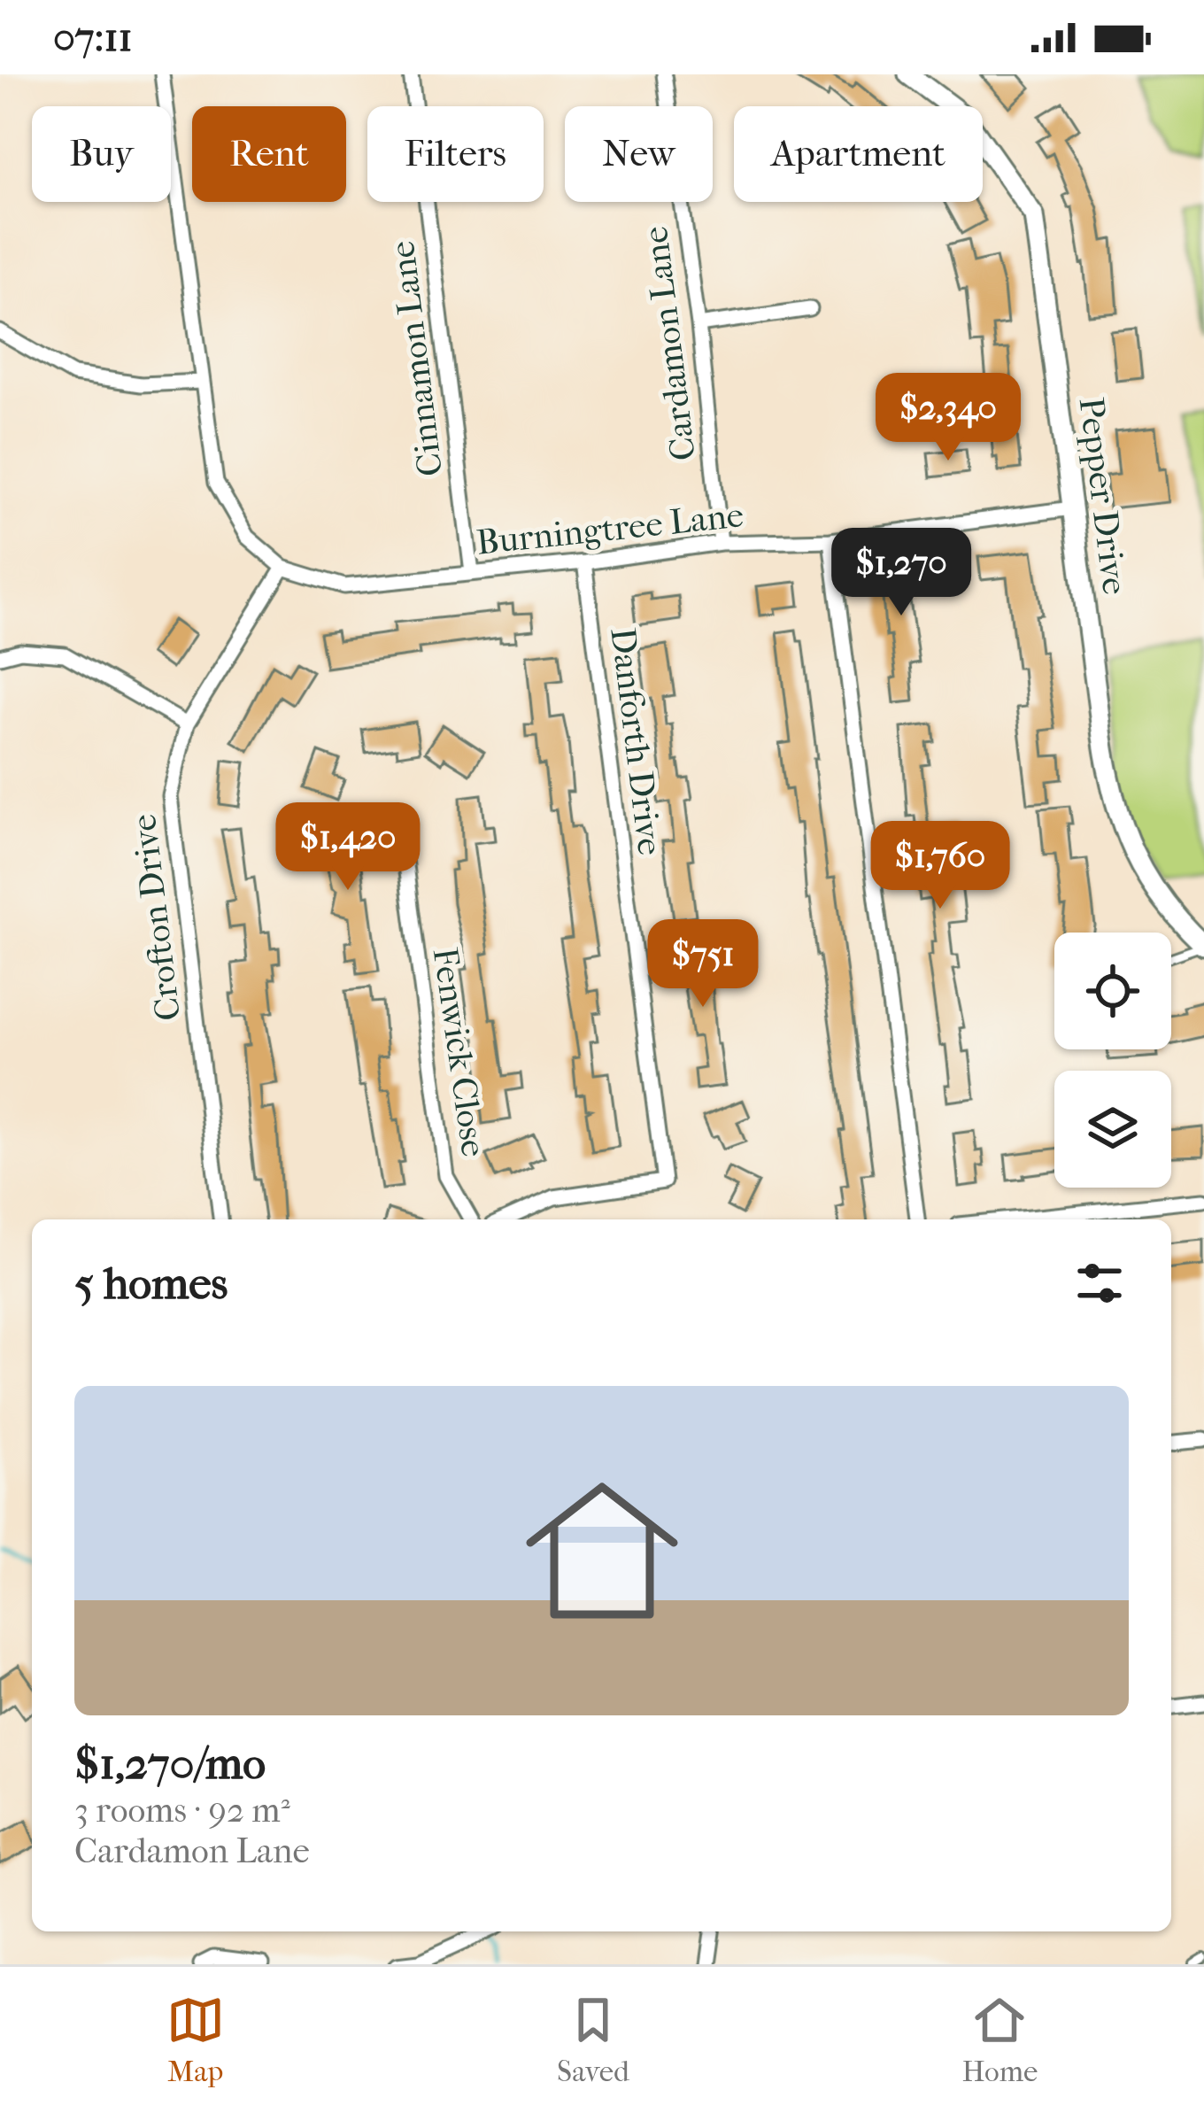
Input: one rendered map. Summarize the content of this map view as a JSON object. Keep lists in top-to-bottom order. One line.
{"streets":{"street":["Cardamon Lane","Cinnamon Lane","Pepper Drive","Burningtree Lane","Danforth Drive","Crofton Drive","Fenwick Close"]},"crossings":[["Cardamon Lane","Burningtree Lane"],["Cinnamon Lane","Burningtree Lane"],["Pepper Drive","Burningtree Lane"],["Burningtree Lane","Danforth Drive"],["Burningtree Lane","Crofton Drive"]],"page":{"status":"07:11","chip":["Buy","Rent","Filters","New","Apartment"],"price":["$2,340","$1,270","$1,420","$1,760","$751"],"heading":"5 homes","list":[{"name":"$1,270/mo","note":"3 rooms · 92 m² · Cardamon Lane"}],"tabs":["Map","Saved","Home"]}}
